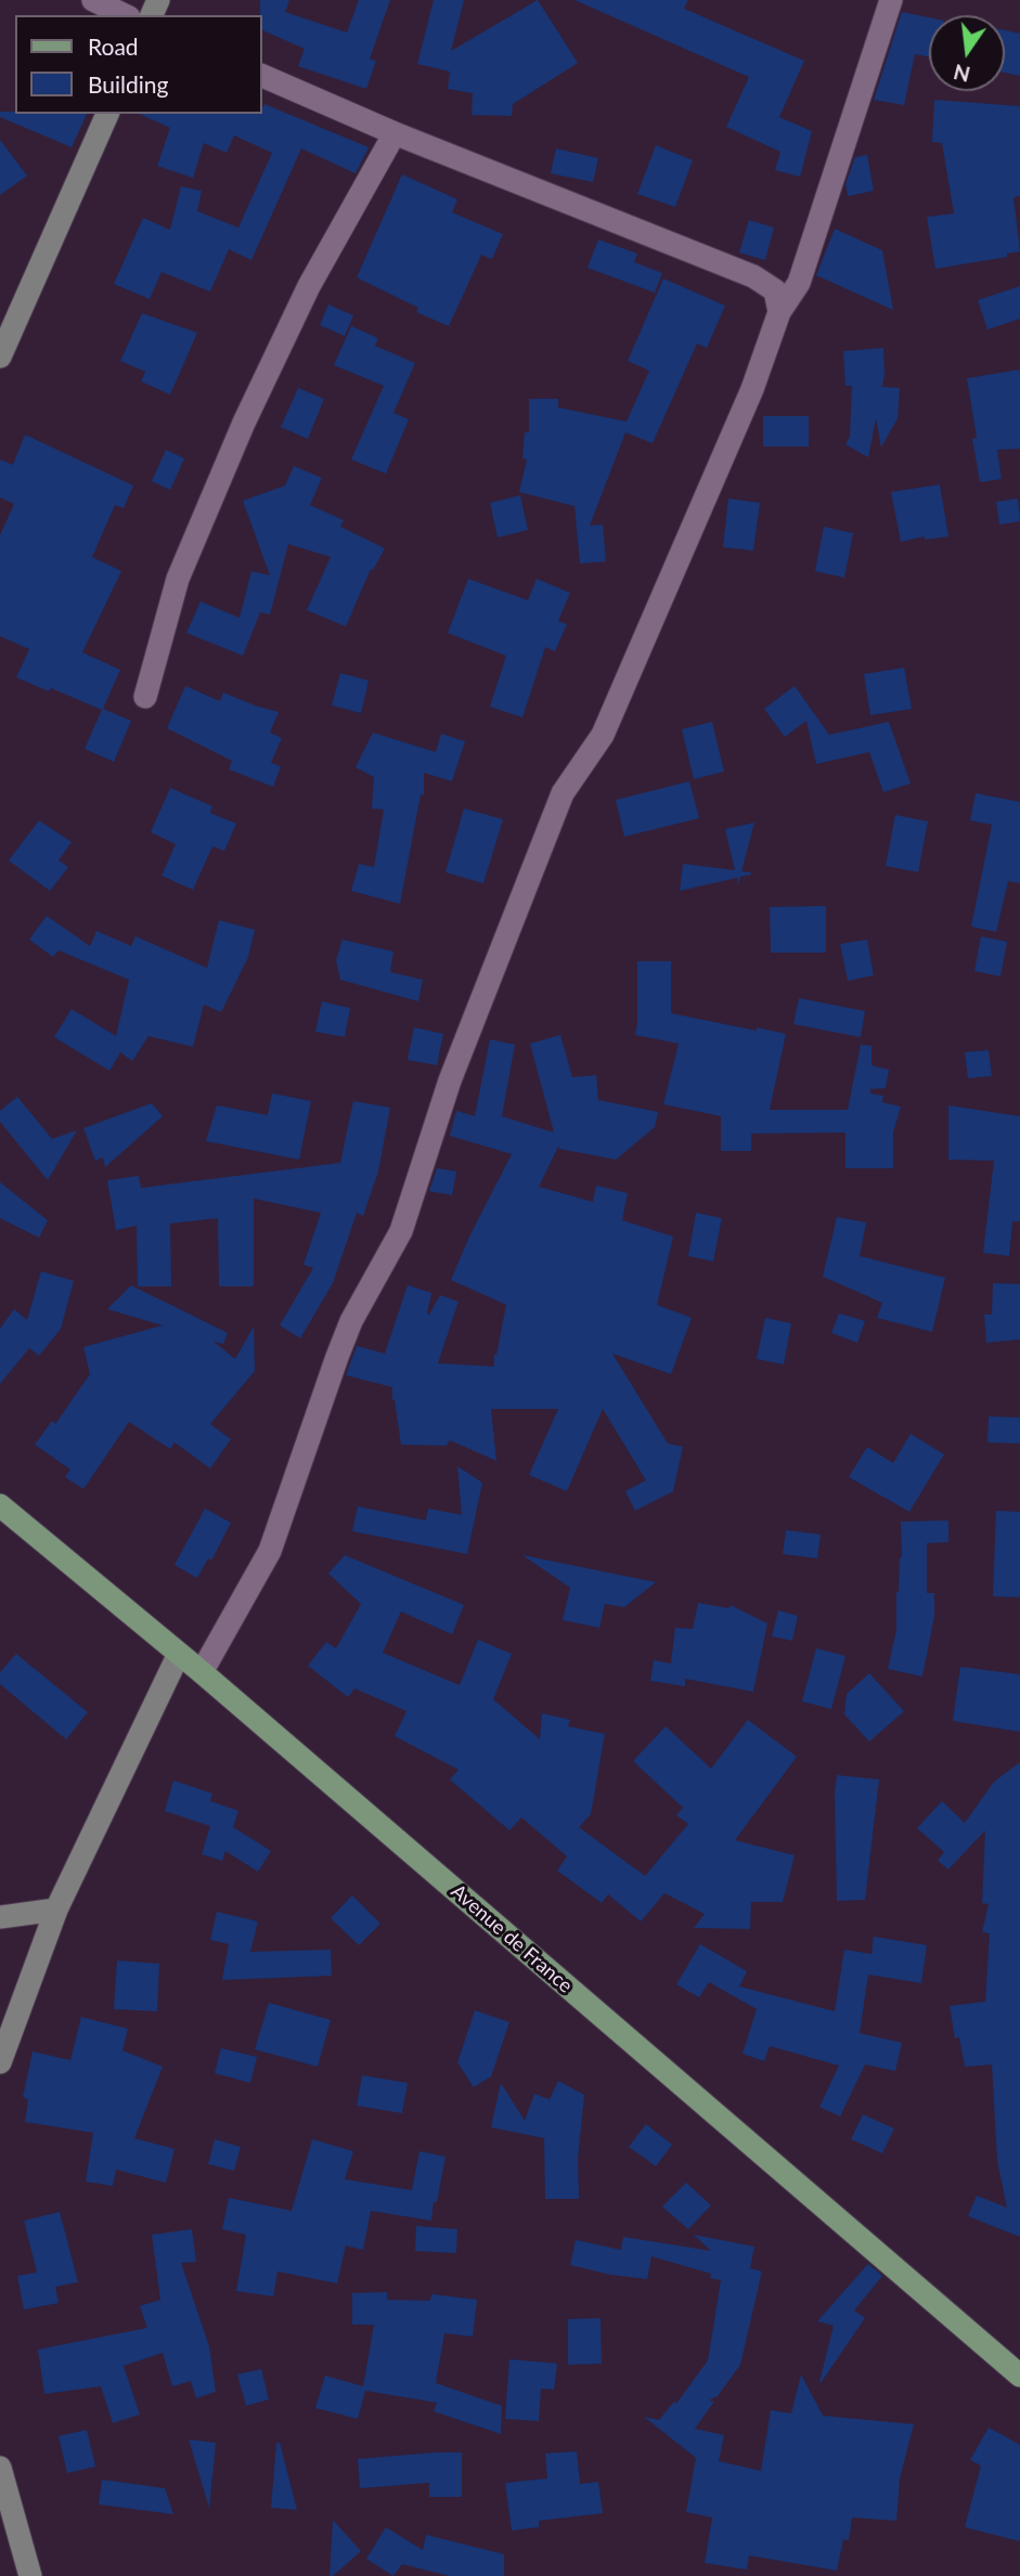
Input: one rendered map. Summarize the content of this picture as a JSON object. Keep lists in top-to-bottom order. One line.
{"streets":{"main road":["Avenue de France"]},"legend":["Road","Building"],"north":"bottom"}
